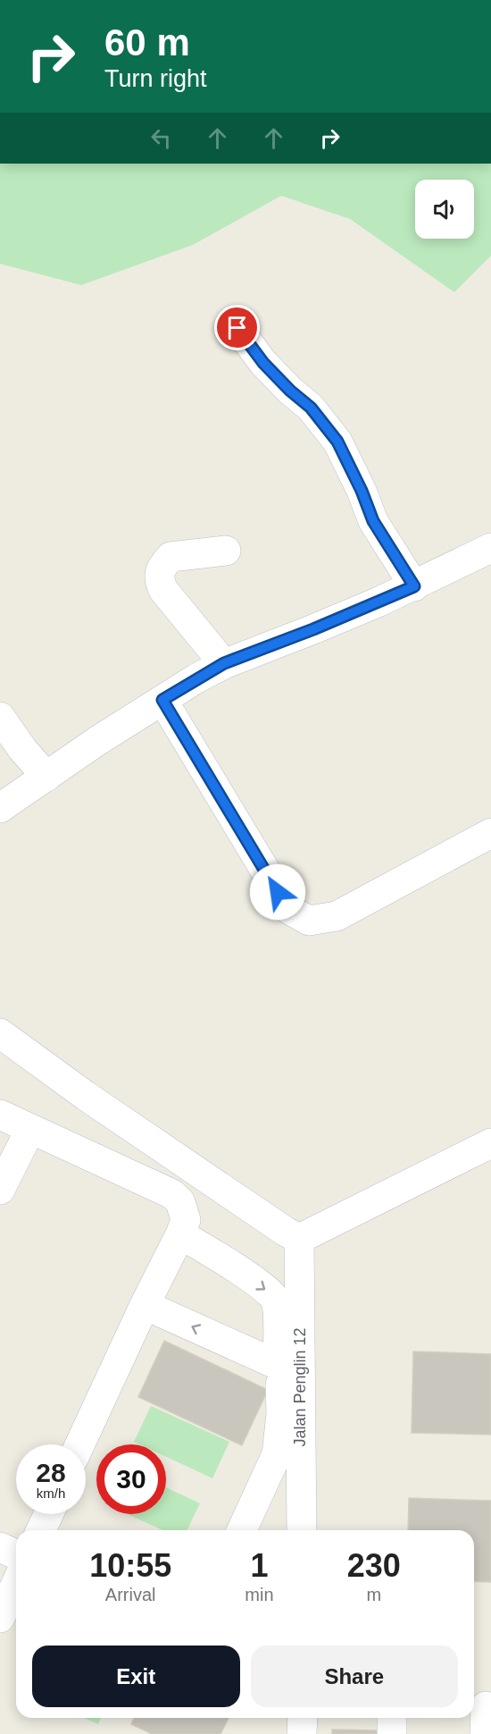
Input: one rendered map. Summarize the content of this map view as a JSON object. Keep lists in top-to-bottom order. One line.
{"streets":{"street":["Jalan Penglin 12"]},"page":{"turn":["60 m","Turn right"],"speed":"28 km/h","limit":"30","eta":["10:55","Arrival","1","min","230","m"],"buttons":["Exit","Share"]}}
